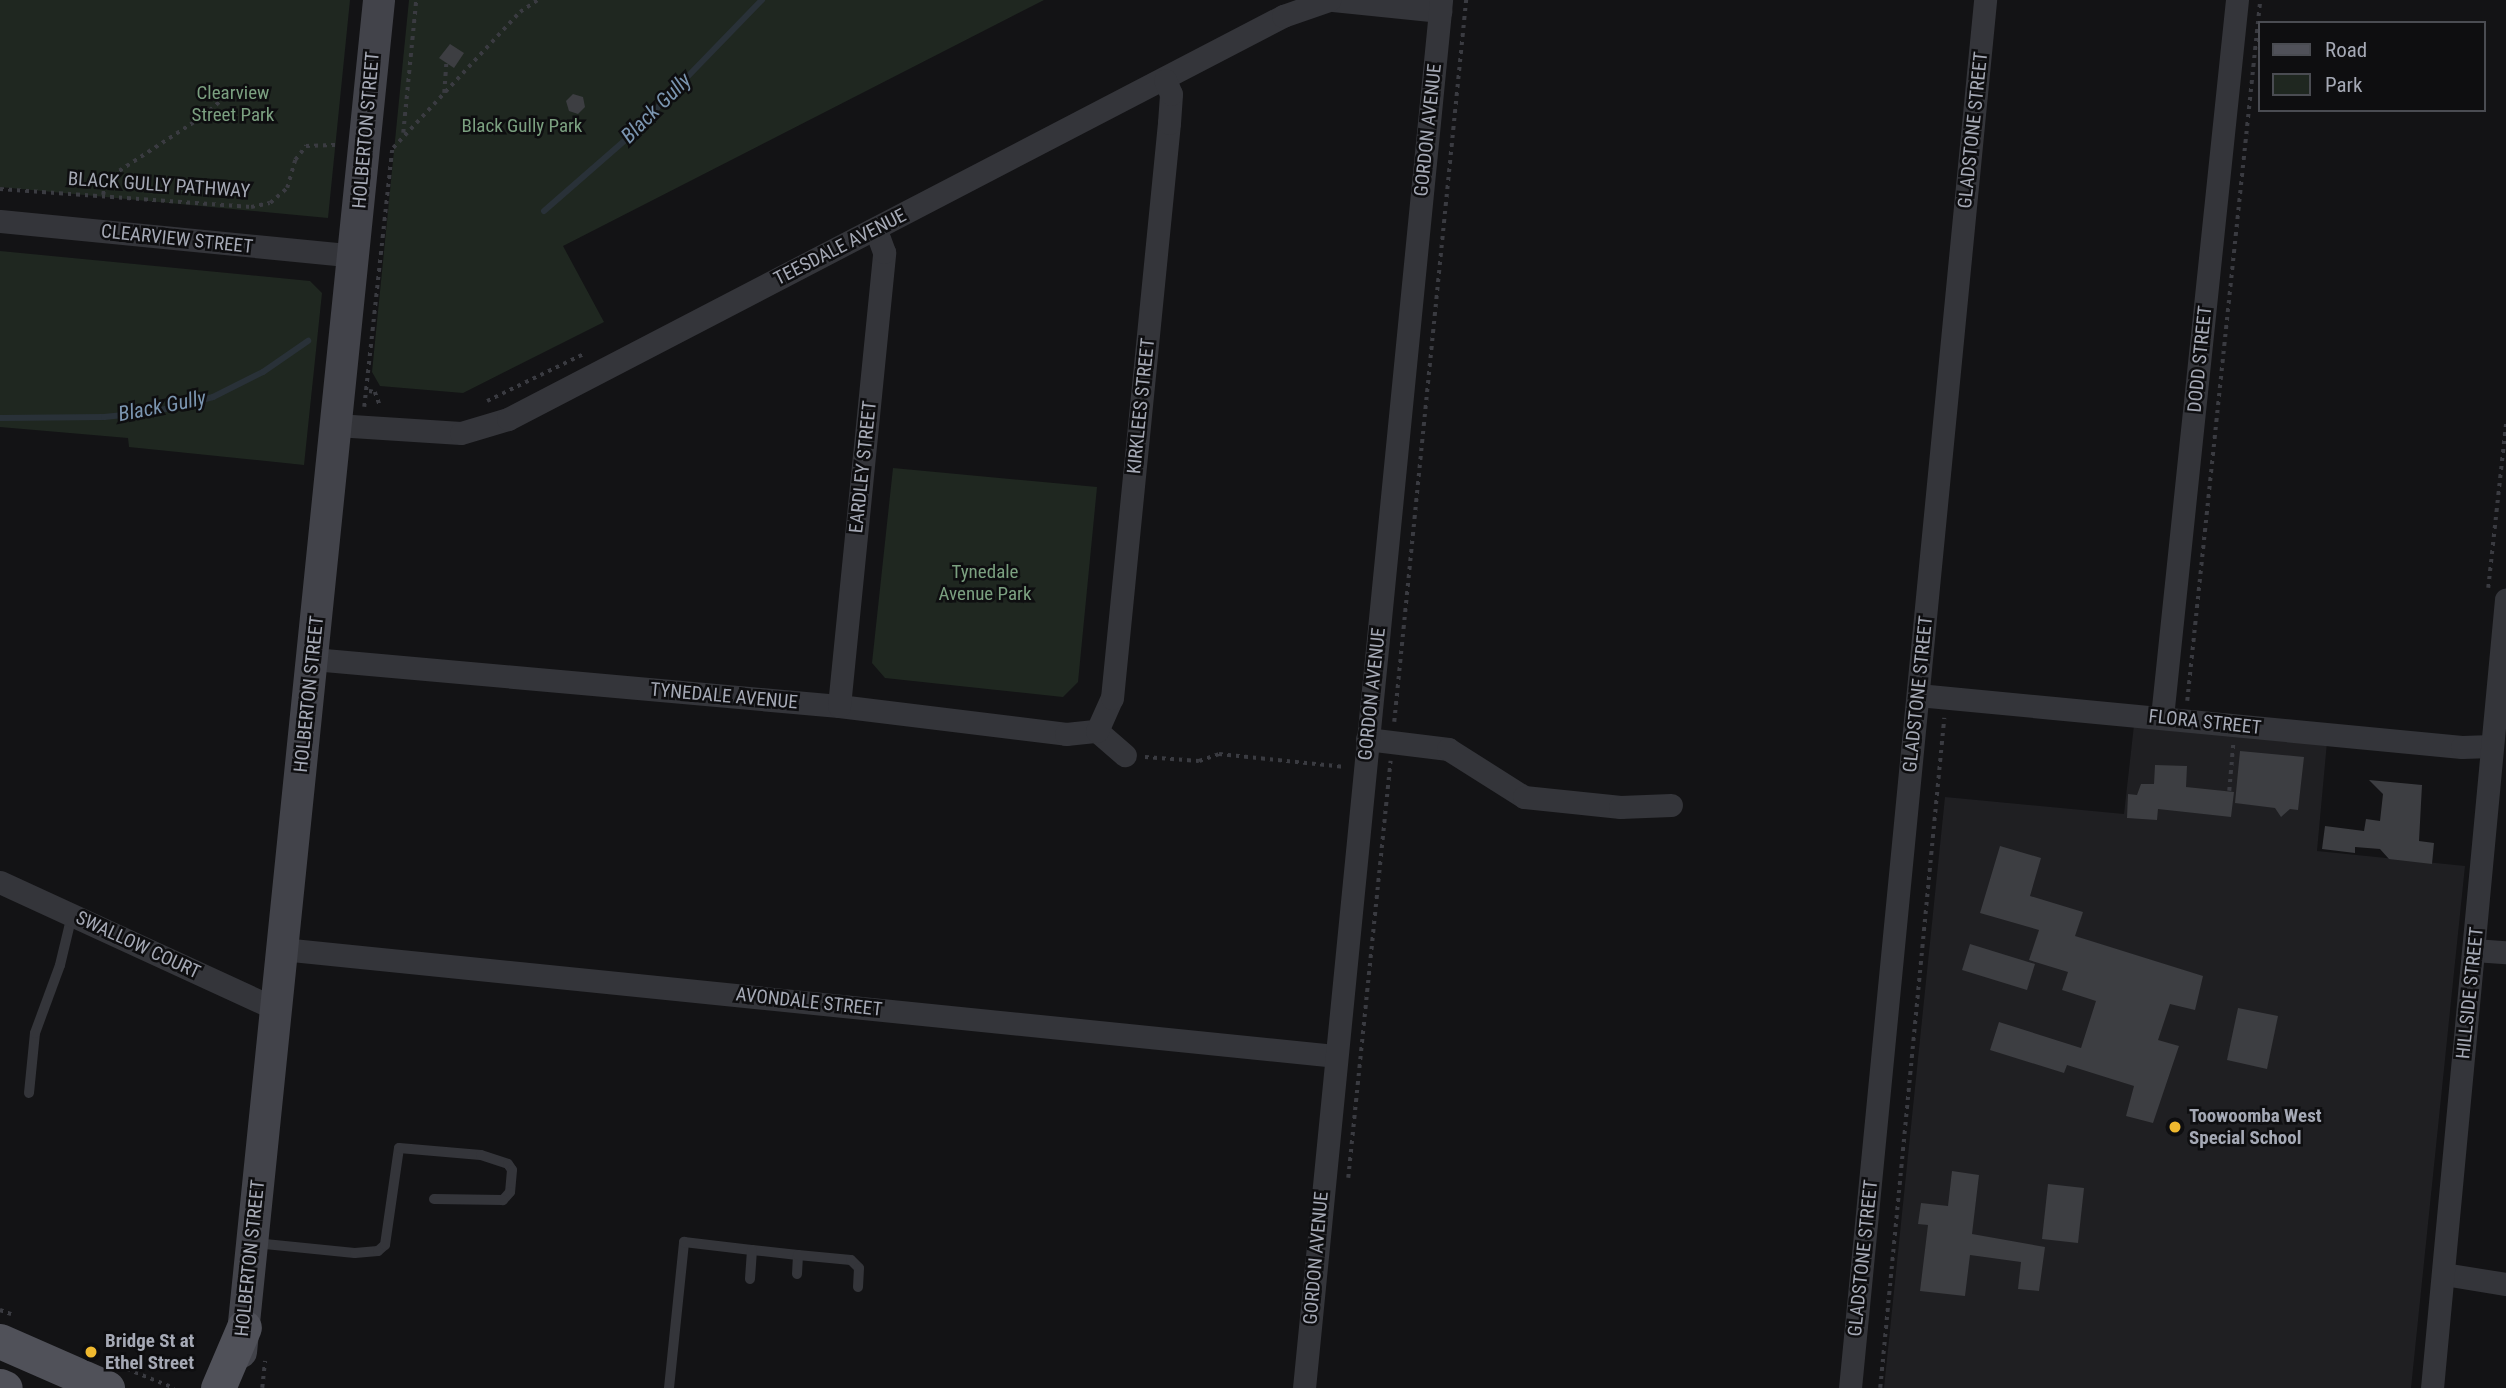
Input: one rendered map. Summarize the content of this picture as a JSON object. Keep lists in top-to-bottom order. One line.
{"streets":{"main road":["HOLBERTON STREET"],"street":["GORDON AVENUE","GLADSTONE STREET","CLEARVIEW STREET","TEESDALE AVENUE","DODD STREET","KIRKLEES STREET","EARDLEY STREET","TYNEDALE AVENUE","FLORA STREET","SWALLOW COURT","HILLSIDE STREET","AVONDALE STREET"],"path":["BLACK GULLY PATHWAY"]},"crossings":[["HOLBERTON STREET","BLACK GULLY PATHWAY"],["HOLBERTON STREET","CLEARVIEW STREET"],["HOLBERTON STREET","TEESDALE AVENUE"],["HOLBERTON STREET","TYNEDALE AVENUE"],["HOLBERTON STREET","SWALLOW COURT"],["HOLBERTON STREET","AVONDALE STREET"],["GORDON AVENUE","TEESDALE AVENUE"],["GORDON AVENUE","AVONDALE STREET"],["GLADSTONE STREET","FLORA STREET"],["TEESDALE AVENUE","KIRKLEES STREET"],["TEESDALE AVENUE","EARDLEY STREET"],["DODD STREET","FLORA STREET"],["KIRKLEES STREET","TYNEDALE AVENUE"],["EARDLEY STREET","TYNEDALE AVENUE"],["FLORA STREET","HILLSIDE STREET"]],"water":["Black Gully"],"parks":["Clearview Street Park","Black Gully Park","Tynedale Avenue Park"],"places":["Toowoomba West Special School","Bridge St at Ethel Street"],"legend":["Road","Park"]}
